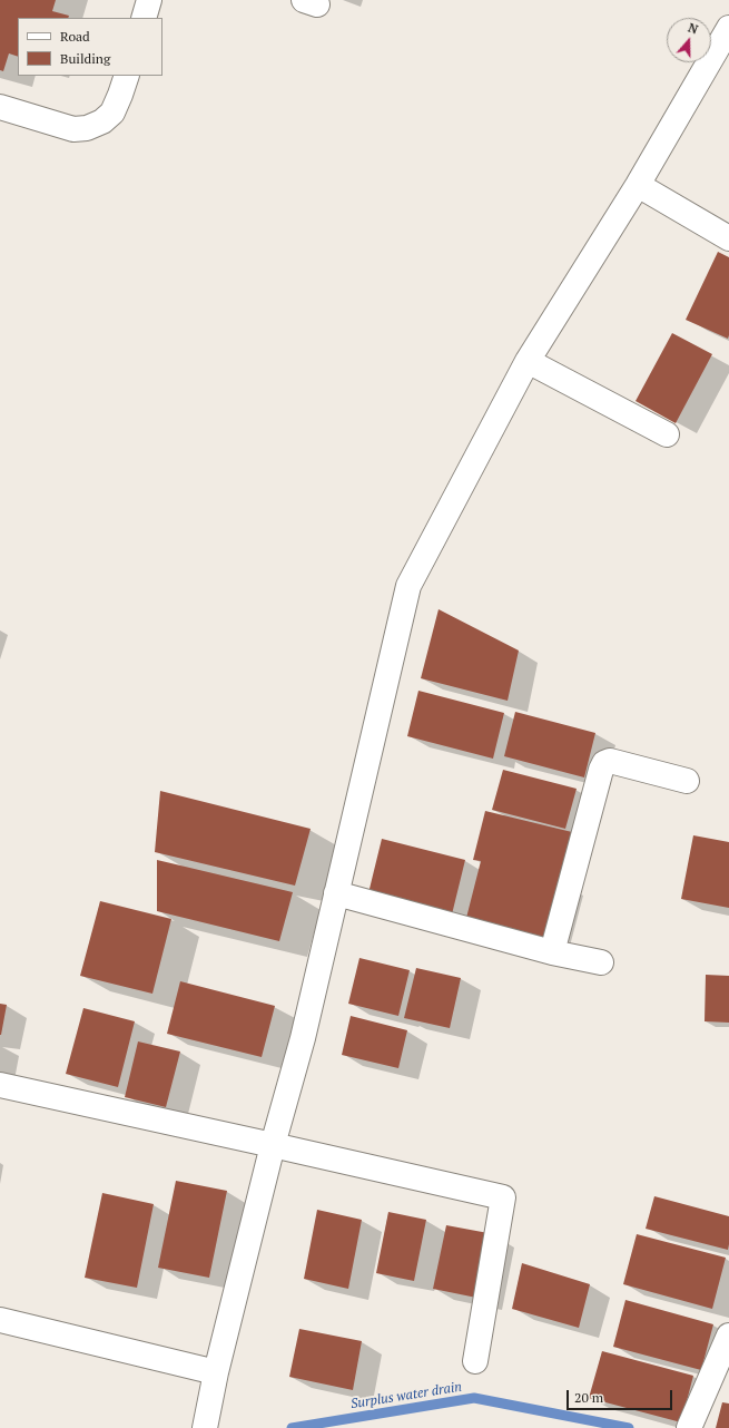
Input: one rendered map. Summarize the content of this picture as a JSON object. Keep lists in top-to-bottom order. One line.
{"water":["Surplus water drain"],"legend":["Road","Building"],"scale_bar":"20 m","north":"top"}
